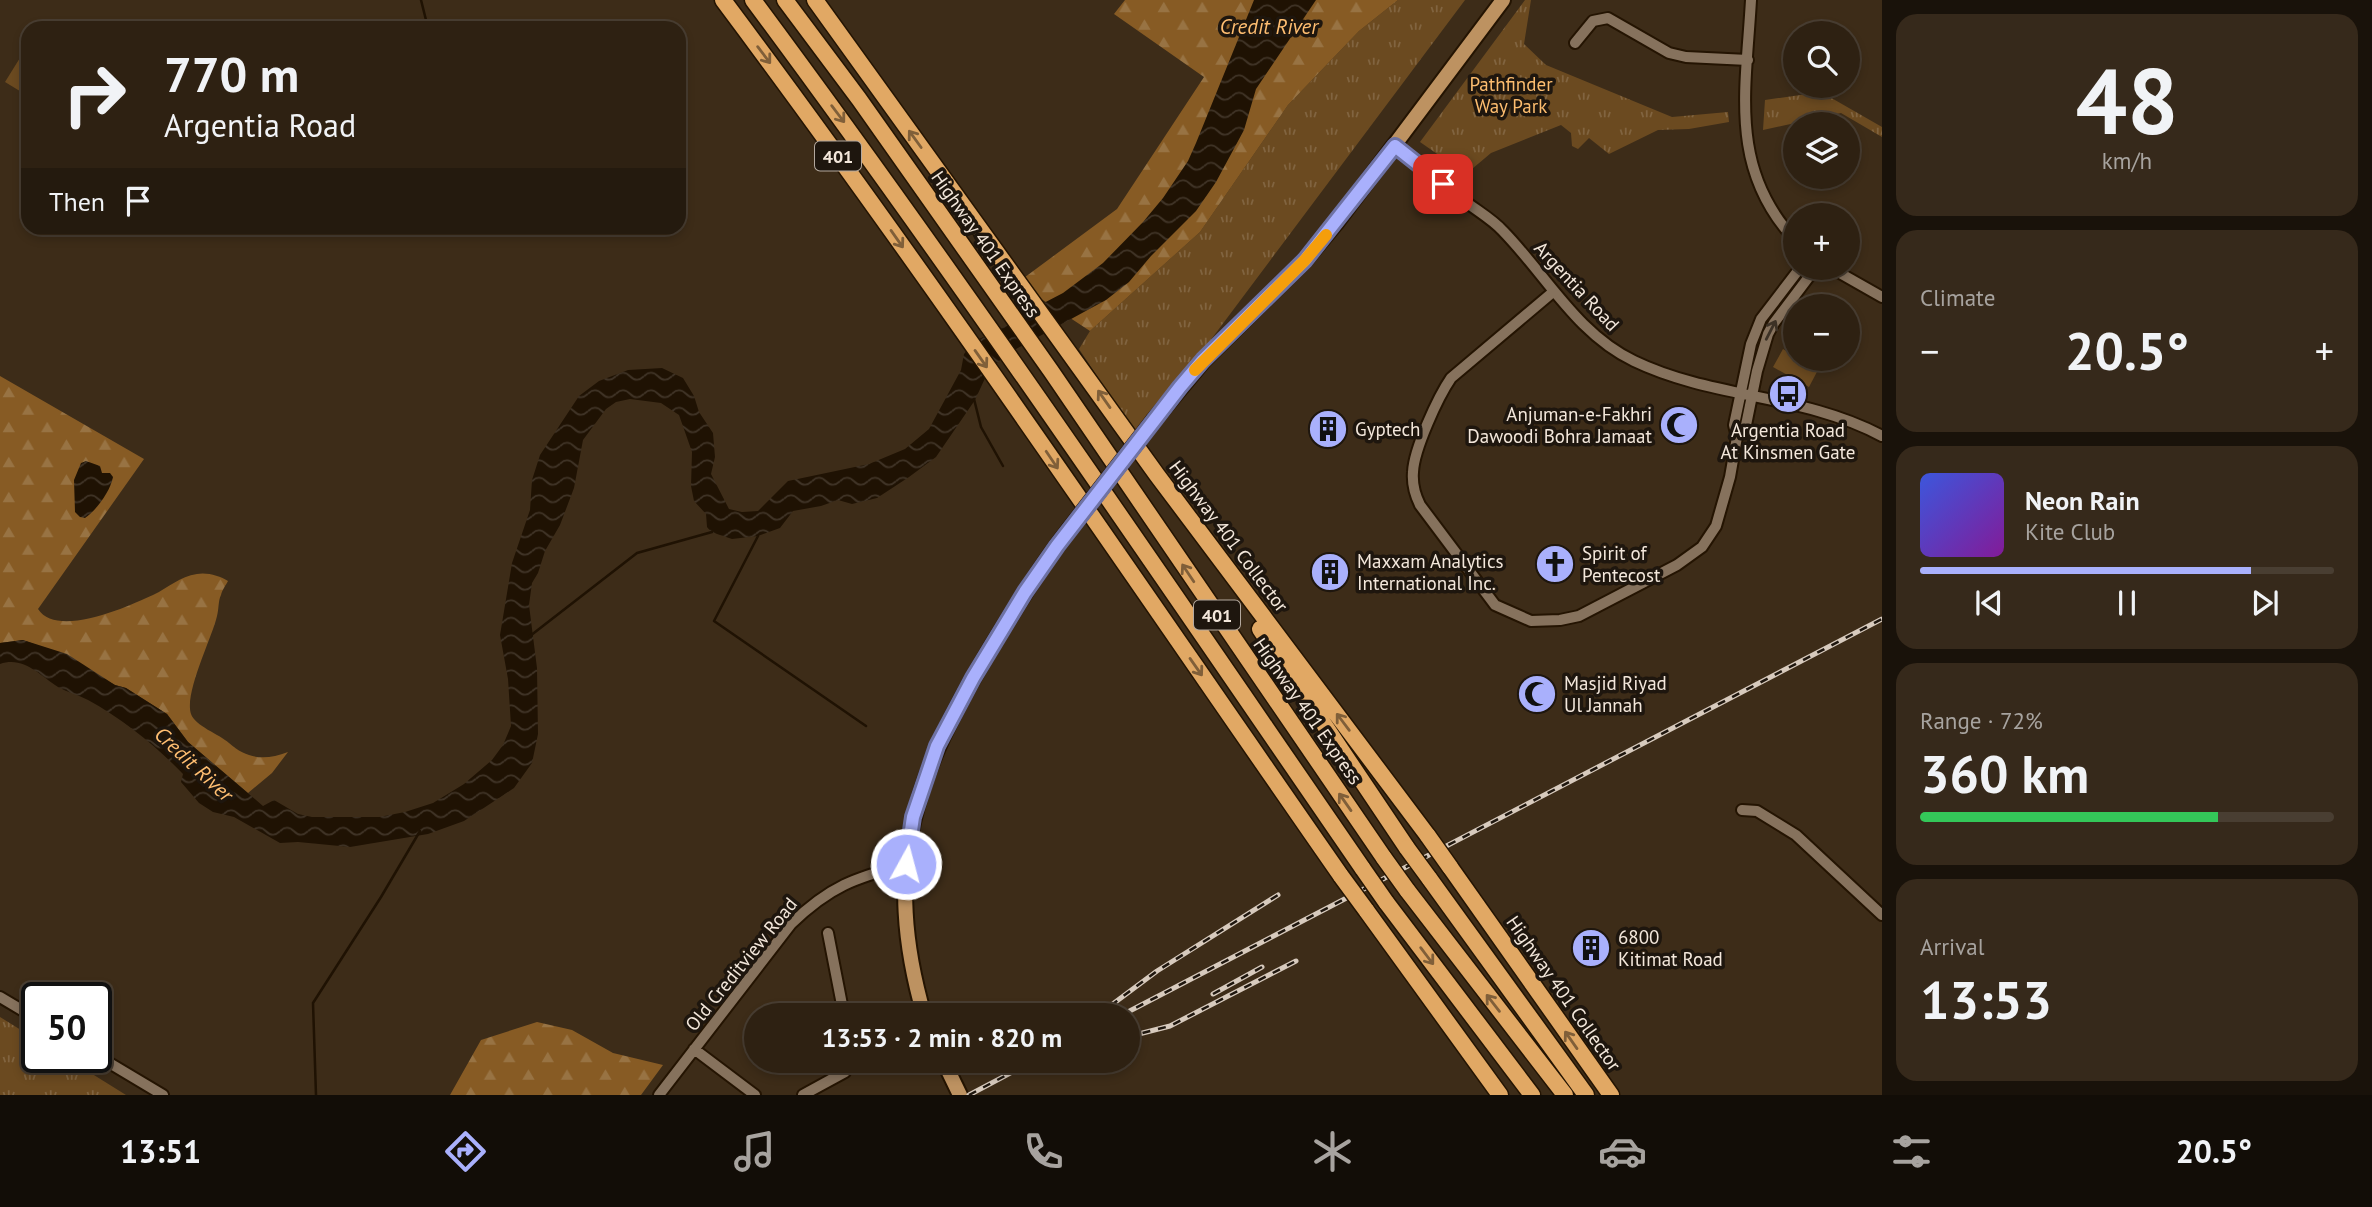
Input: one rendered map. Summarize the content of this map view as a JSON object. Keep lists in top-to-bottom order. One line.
{"streets":{"highway":["401","Highway 401 Express","Highway 401 Collector"],"street":["Argentia Road","Old Creditview Road"]},"water":["Credit River"],"parks":["Pathfinder Way Park"],"places":{"bus stop":["Argentia Road At Kinsmen Gate"],"mosque":["Anjuman-e-Fakhri Dawoodi Bohra Jamaat","Masjid Riyad Ul Jannah"],"building":["Gyptech","Maxxam Analytics International Inc.","6800 Kitimat Road"],"church":["Spirit of Pentecost"]},"page":{"tile":[["48","km/h"],"Climate",["Range · 72%","360 km"],["Arrival","13:53"]],"map_buttons":["+","−"],"turn":["770 m","Argentia Road"],"then":"Then","heat":["−","20.5°","+"],"song":["Neon Rain","Kite Club"],"limit":"50","trip":"13:53 · 2 min · 820 m","tabs":["13:51","20.5°"]}}
